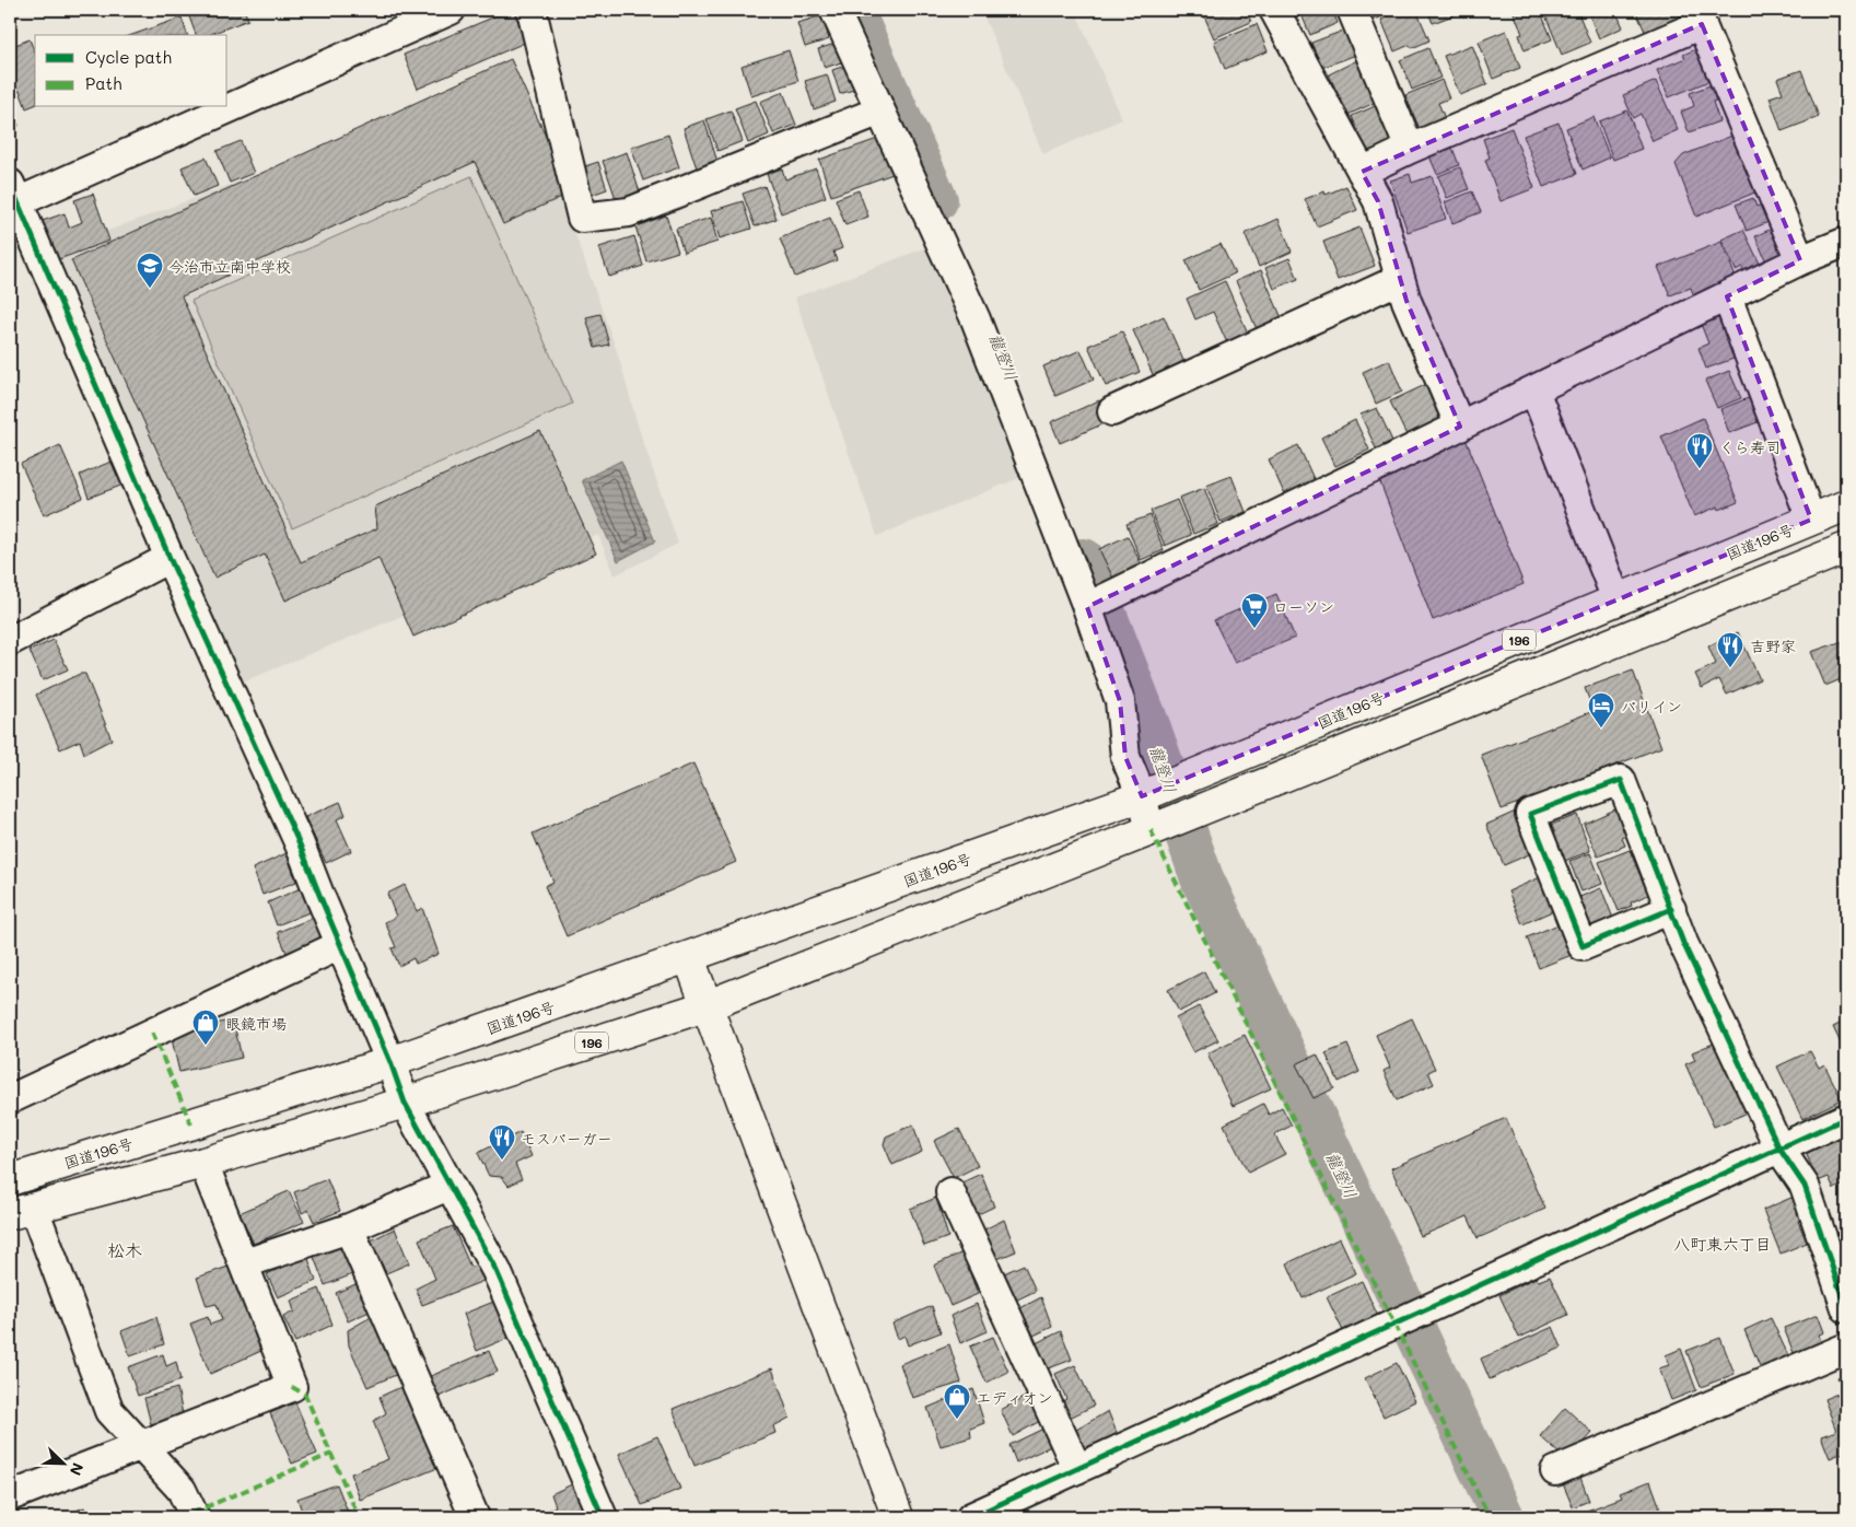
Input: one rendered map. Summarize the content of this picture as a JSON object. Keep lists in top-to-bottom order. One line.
{"streets":{"main road":["国道196号","196"]},"districts":["八町東六丁目","松木"],"water":["龍登川"],"places":{"school or university":["今治市立南中学校"],"restaurant":["くら寿司","吉野家","モスバーガー"],"supermarket":["ローソン"],"hotel":["バリイン"],"shop":["眼鏡市場","エディオン"]},"legend":["Cycle path","Path"],"north":"bottom right"}
